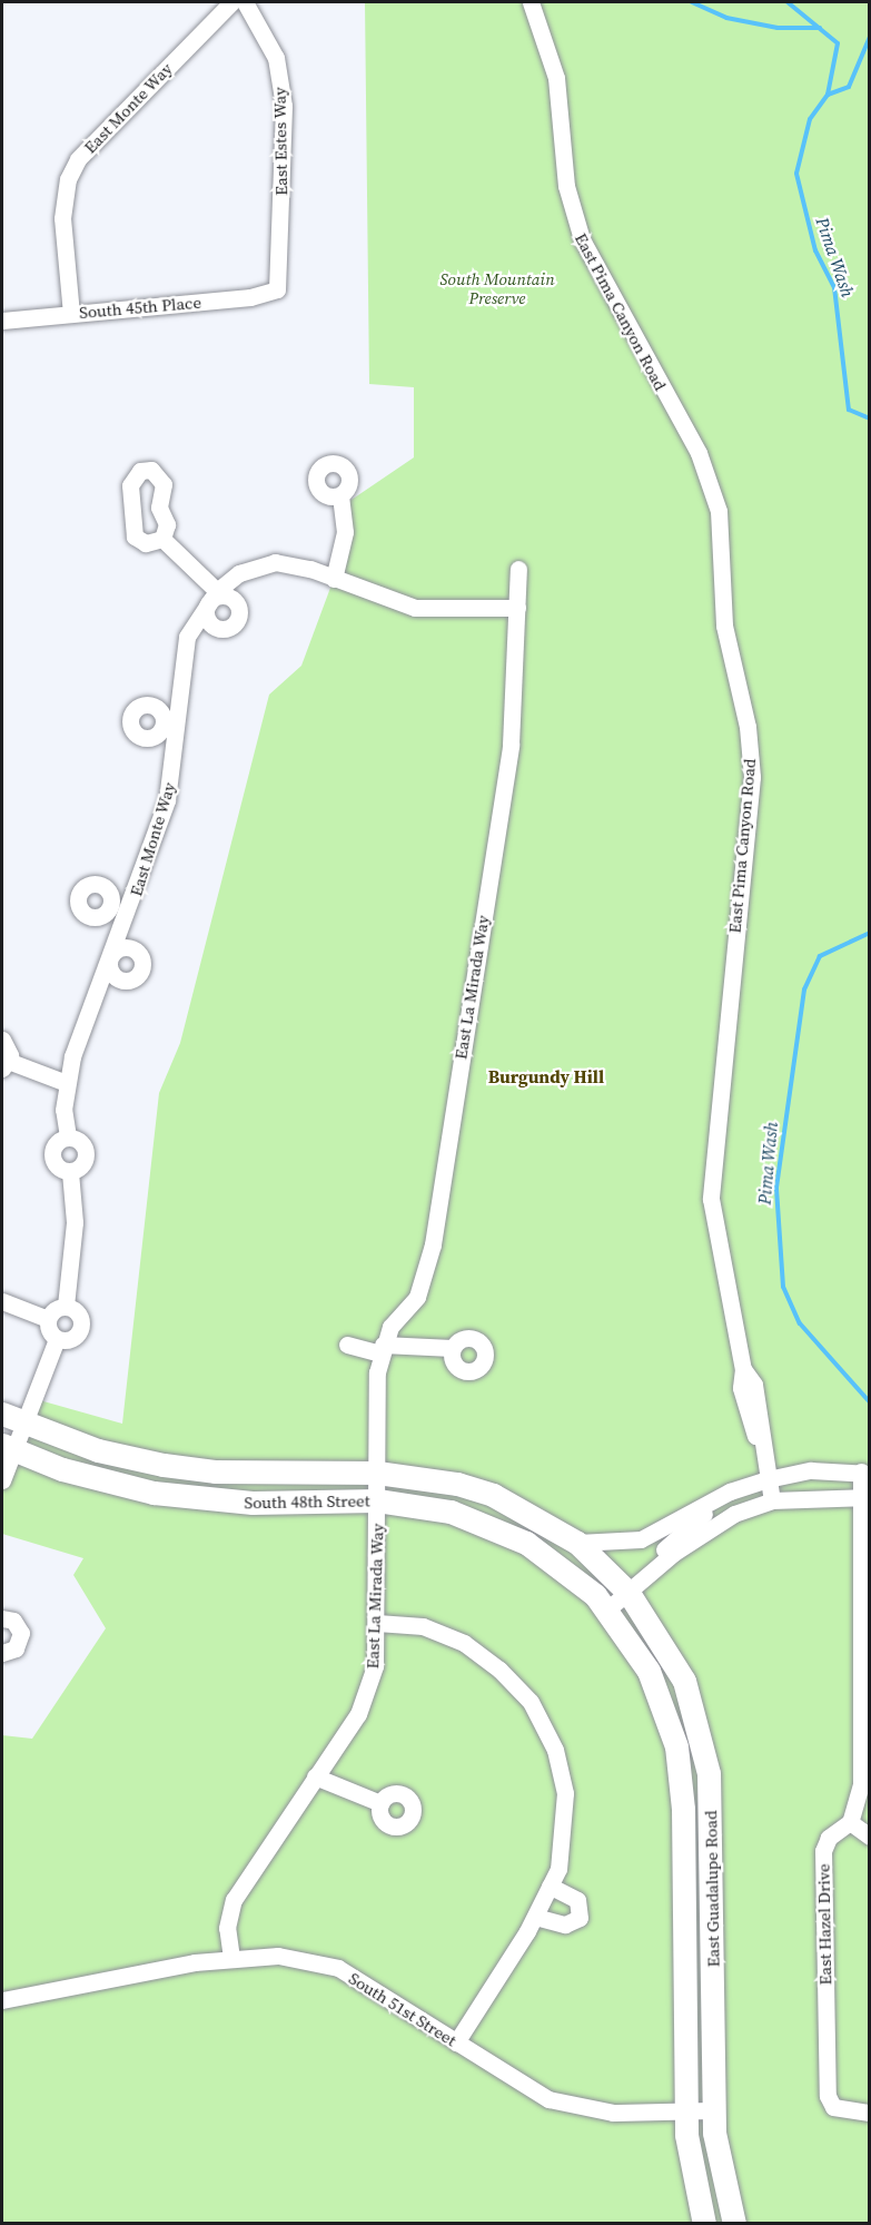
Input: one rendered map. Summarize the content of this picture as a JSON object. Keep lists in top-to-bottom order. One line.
{"streets":{"main road":["South 48th Street","East Guadalupe Road"],"street":["East Monte Way","East Estes Way","South 45th Place","East Pima Canyon Road","East La Mirada Way","East Hazel Drive","South 51st Street"]},"crossings":[["East Monte Way","South 45th Place"],["East Estes Way","South 45th Place"],["East La Mirada Way","South 48th Street"],["East La Mirada Way","South 51st Street"],["South 48th Street","East Guadalupe Road"],["East Guadalupe Road","South 51st Street"]],"districts":["Burgundy Hill"],"water":["Pima Wash"],"parks":["South Mountain Preserve"]}
